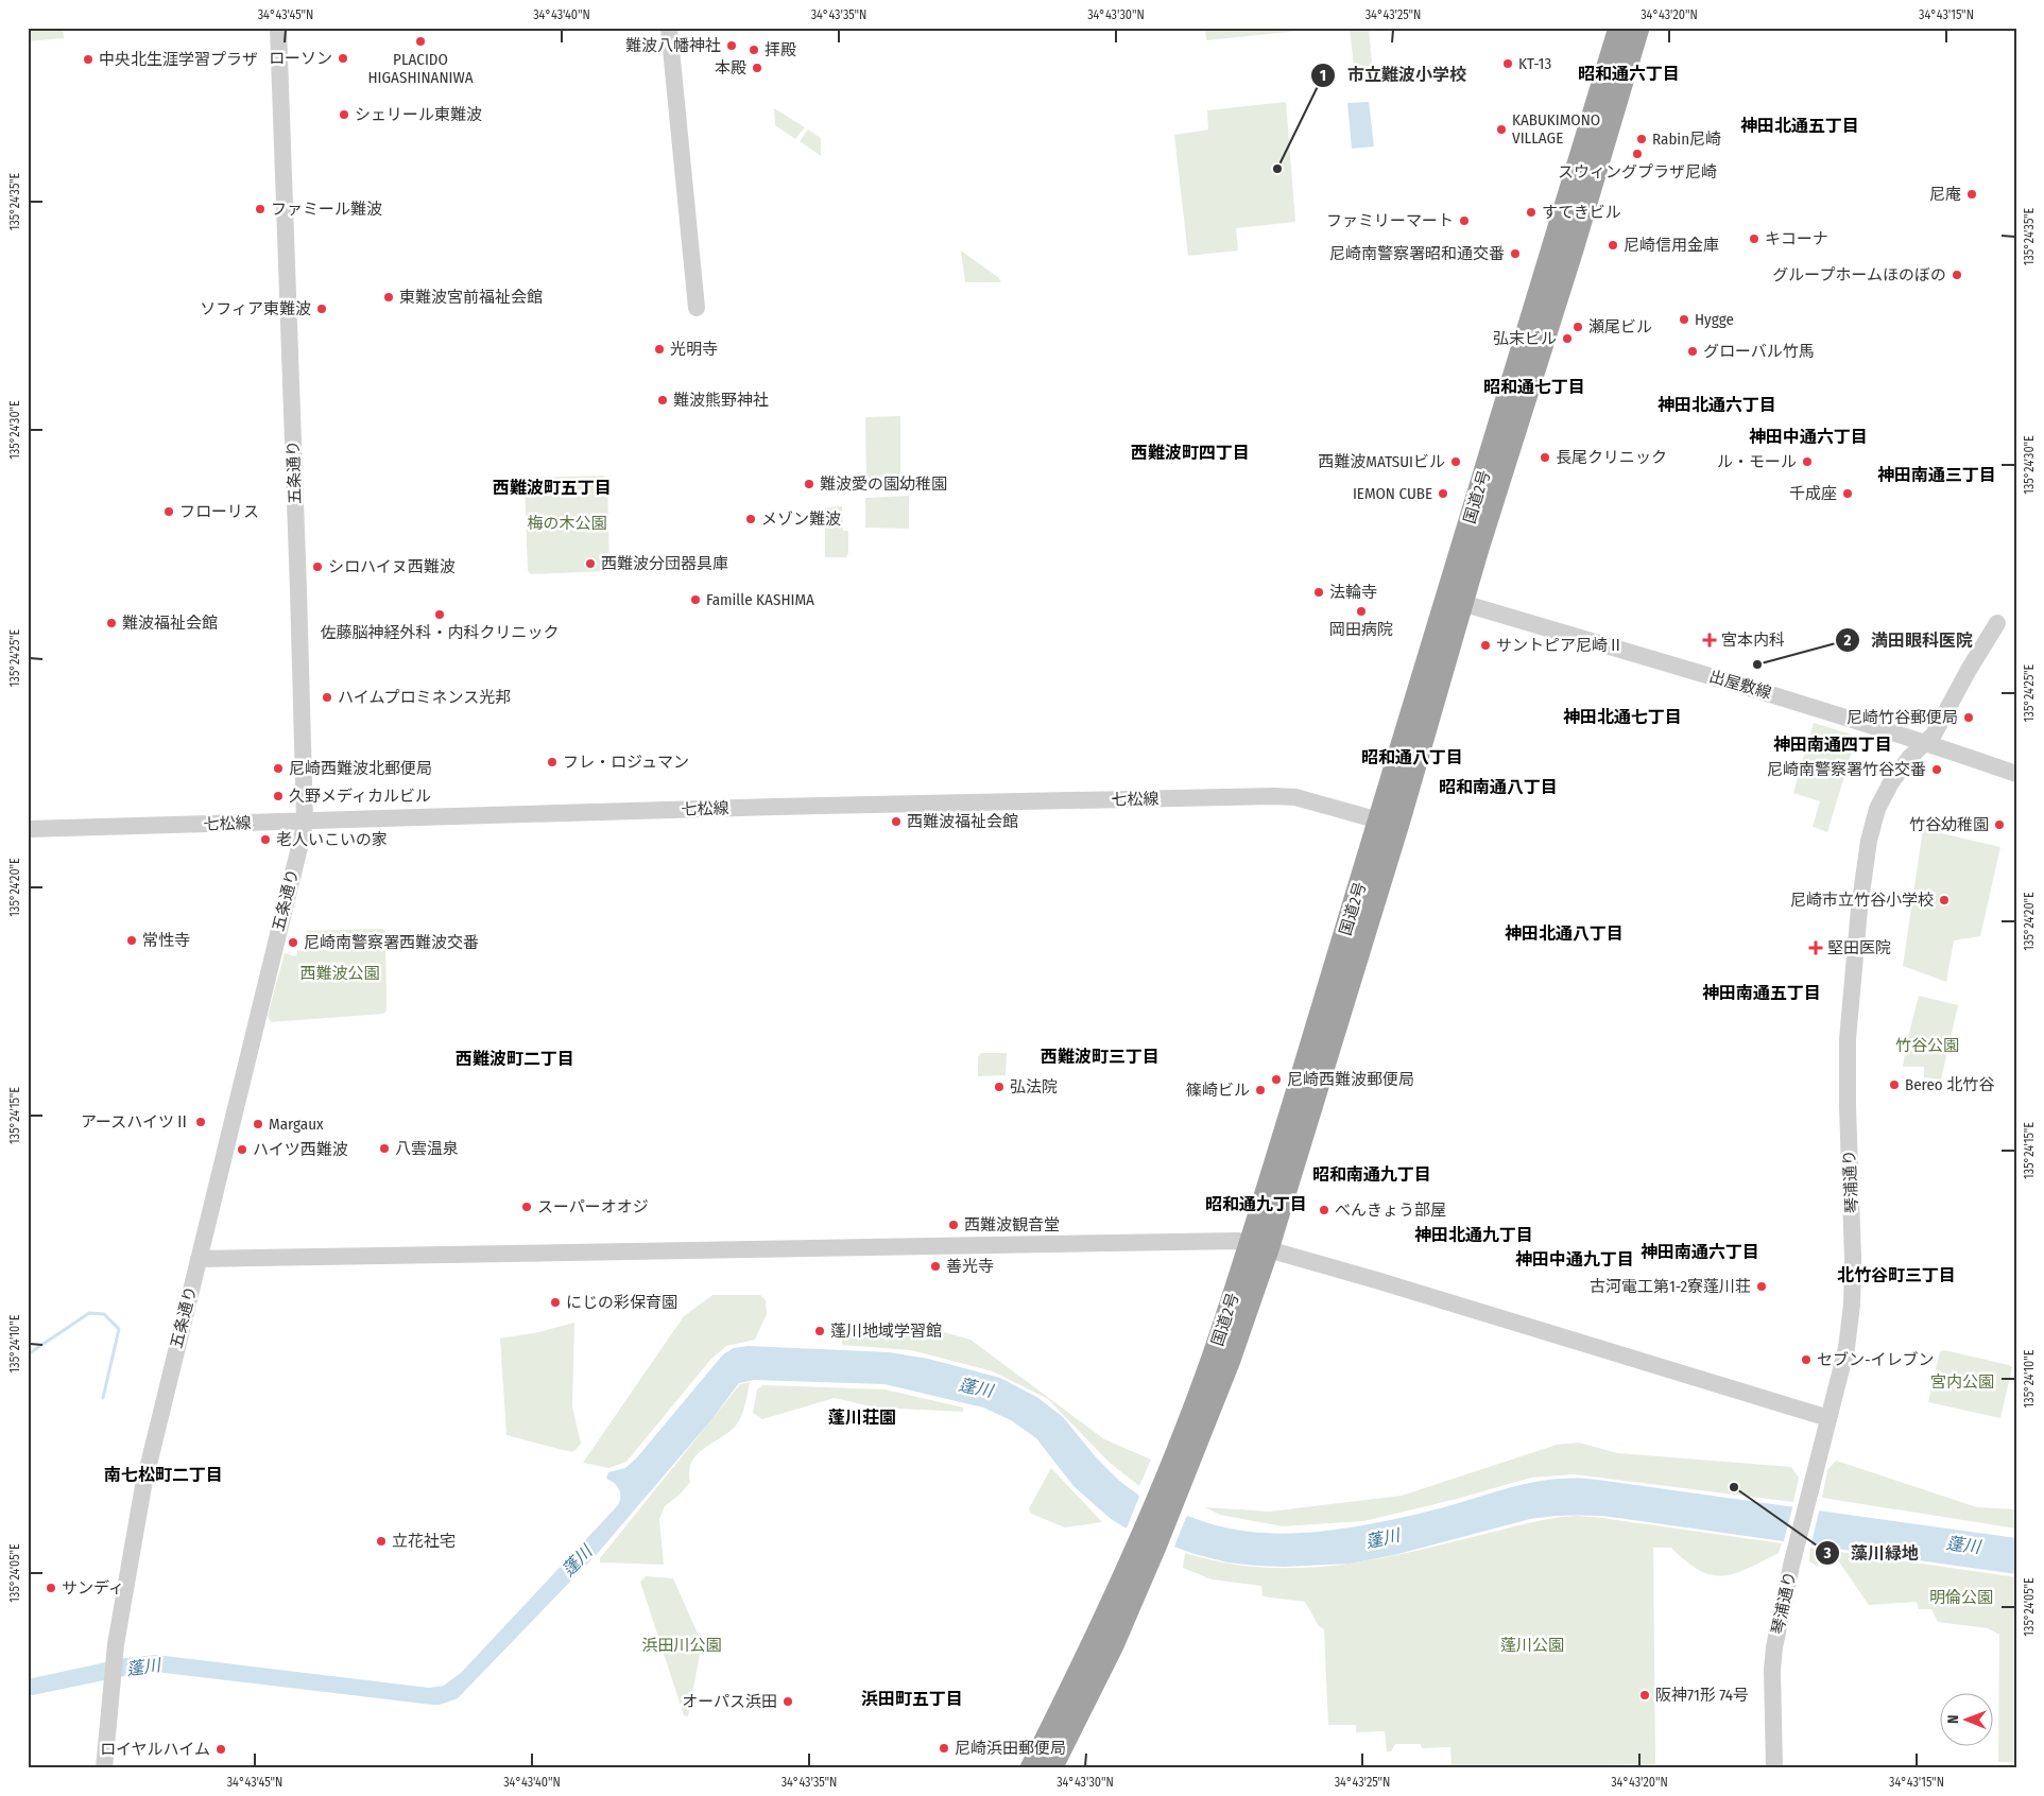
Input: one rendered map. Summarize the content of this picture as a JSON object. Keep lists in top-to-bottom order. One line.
{"streets":{"highway":["国道2号"],"street":["五条通り","出屋敷線","七松線","琴浦通り"]},"crossings":[["五条通り","七松線"],["国道2号","出屋敷線"],["国道2号","七松線"],["出屋敷線","琴浦通り"]],"districts":["昭和通六丁目","神田北通五丁目","昭和通七丁目","神田北通六丁目","神田中通六丁目","西難波町四丁目","神田南通三丁目","西難波町五丁目","神田北通七丁目","神田南通四丁目","昭和通八丁目","昭和南通八丁目","神田北通八丁目","神田南通五丁目","西難波町三丁目","西難波町二丁目","昭和南通九丁目","昭和通九丁目","神田北通九丁目","神田南通六丁目","神田中通九丁目","北竹谷町三丁目","蓬川荘園","南七松町二丁目","浜田町五丁目"],"water":["蓬川"],"parks":["梅の木公園","西難波公園","竹谷公園","宮内公園","明倫公園","浜田川公園","蓬川公園"],"places":{"other":["PLACIDO HIGASHINANIWA","難波八幡神社","拝殿","ローソン","中央北生涯学習プラザ","KT-13","本殿","シェリール東難波","KABUKIMONO VILLAGE","Rabin尼崎","スウィングプラザ尼崎","市立難波小学校","尼庵","ファミール難波","すてきビル","ファミリーマート","キコーナ","尼崎信用金庫","尼崎南警察署昭和通交番","グループホームほのぼの","東難波宮前福祉会館","ソフィア東難波","Hygge","瀬尾ビル","弘末ビル","光明寺","グローバル竹馬","難波熊野神社","長尾クリニック","西難波MATSUIビル","ル・モール","難波愛の園幼稚園","IEMON CUBE","千成座","フローリス","メゾン難波","西難波分団器具庫","シロハイヌ西難波","法輪寺","Famille KASHIMA","岡田病院","佐藤脳神経外科・内科クリニック","難波福祉会館","サントピア尼崎Ⅱ","満田眼科医院","ハイムプロミネンス光邦","尼崎竹谷郵便局","フレ・ロジュマン","尼崎西難波北郵便局","尼崎南警察署竹谷交番","久野メディカルビル","西難波福祉会館","竹谷幼稚園","老人いこいの家","尼崎市立竹谷小学校","常性寺","尼崎南警察署西難波交番","尼崎西難波郵便局","Bereo 北竹谷","弘法院","篠崎ビル","アースハイツⅡ","Margaux","八雲温泉","ハイツ西難波","スーパーオオジ","べんきょう部屋","西難波観音堂","善光寺","古河電工第1-2寮蓬川荘","にじの彩保育園","蓬川地域学習館","セブン-イレブン","藻川緑地","立花社宅","サンディ","阪神71形 74号","オーパス浜田","尼崎浜田郵便局","ロイヤルハイム"],"health":["宮本内科","堅田医院"]},"north":"left","coordinates":["34°43'45\"N","34°43'40\"N","34°43'35\"N","34°43'30\"N","34°43'25\"N","34°43'20\"N","34°43'15\"N","135°24'35\"E","135°24'30\"E","135°24'25\"E","135°24'20\"E","135°24'15\"E","135°24'10\"E","135°24'05\"E"]}
